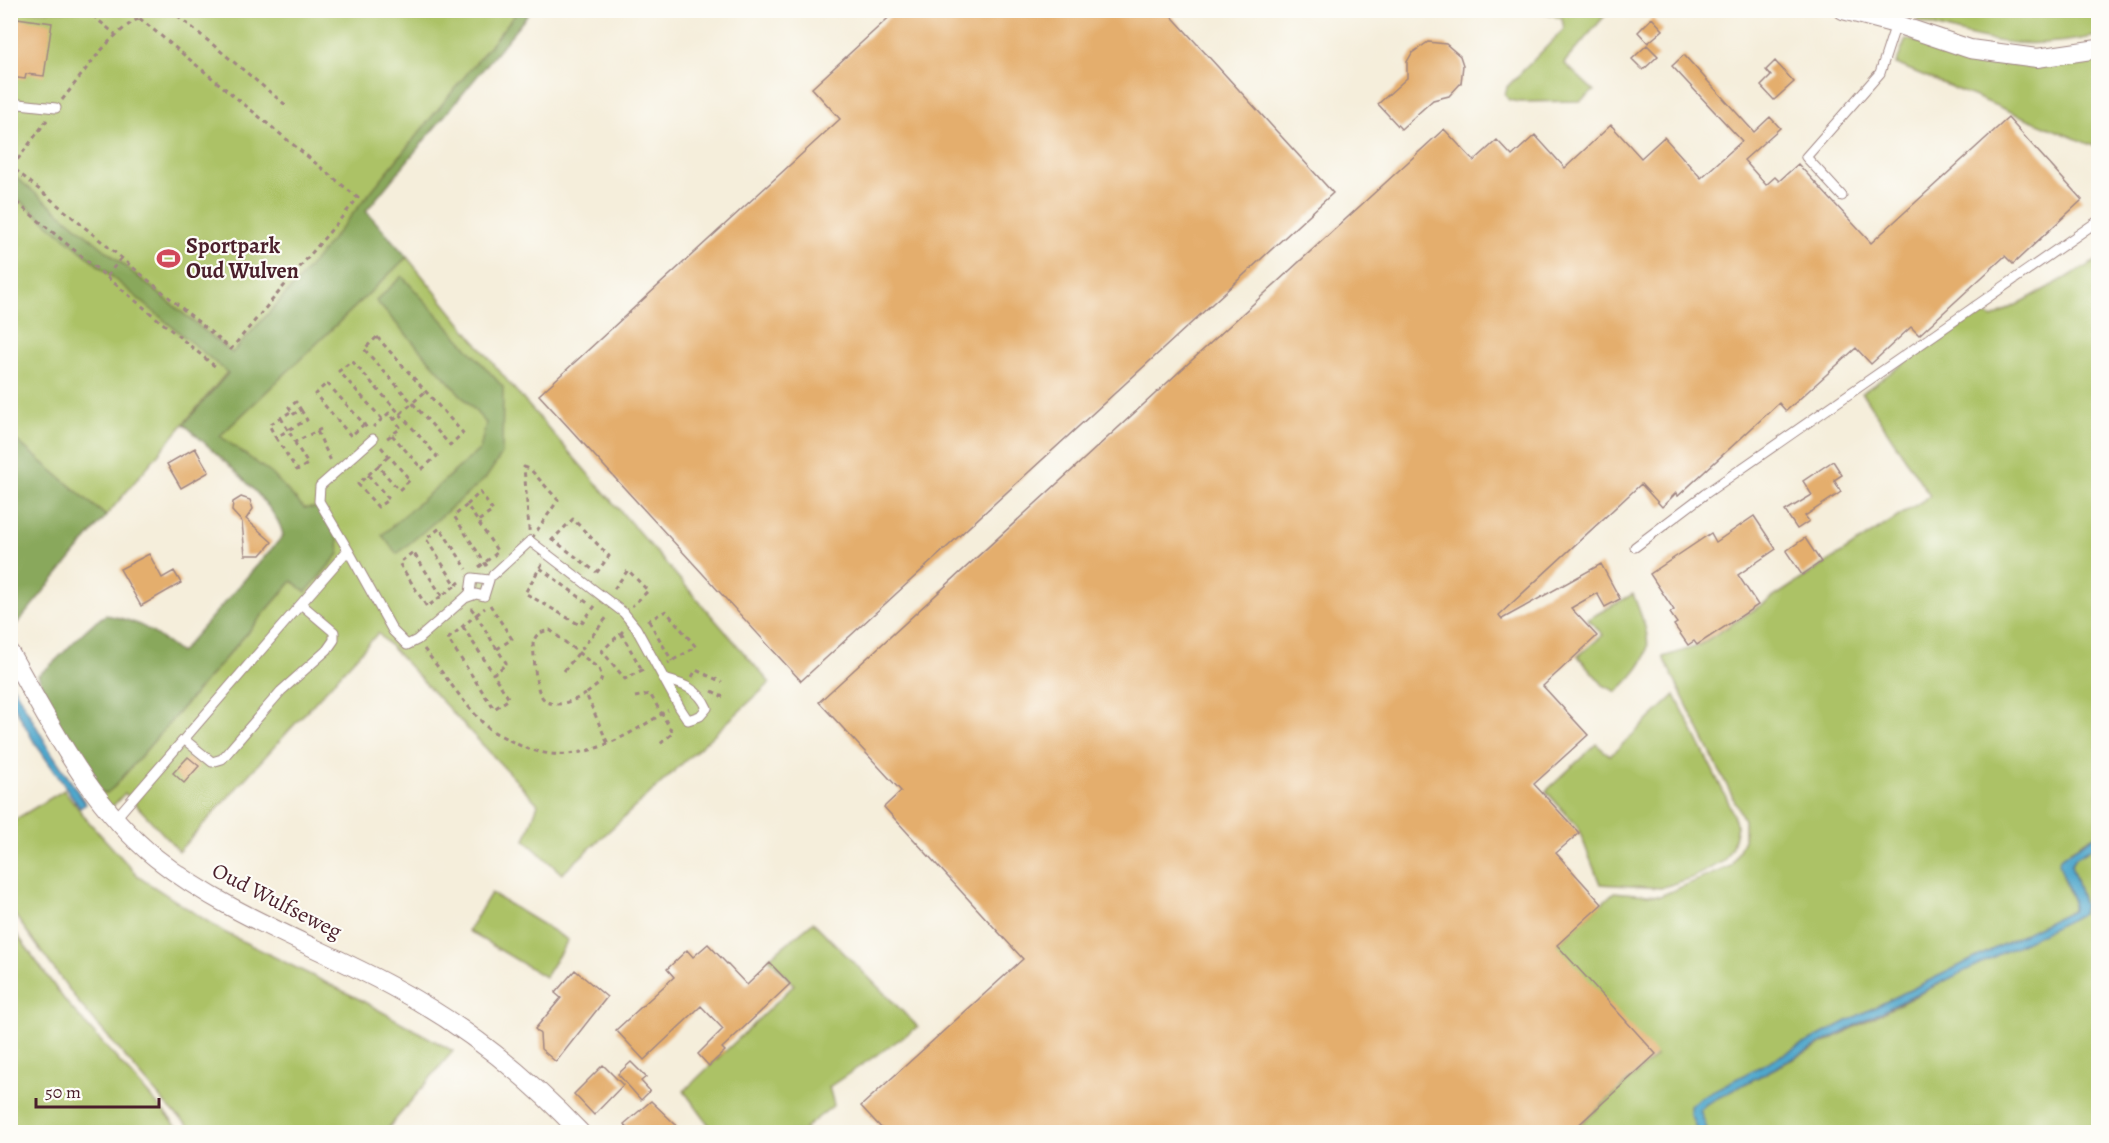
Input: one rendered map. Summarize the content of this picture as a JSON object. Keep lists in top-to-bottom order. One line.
{"streets":{"street":["Oud Wulfseweg"]},"places":{"sports":["Sportpark Oud Wulven"]},"scale_bar":"50 m"}
